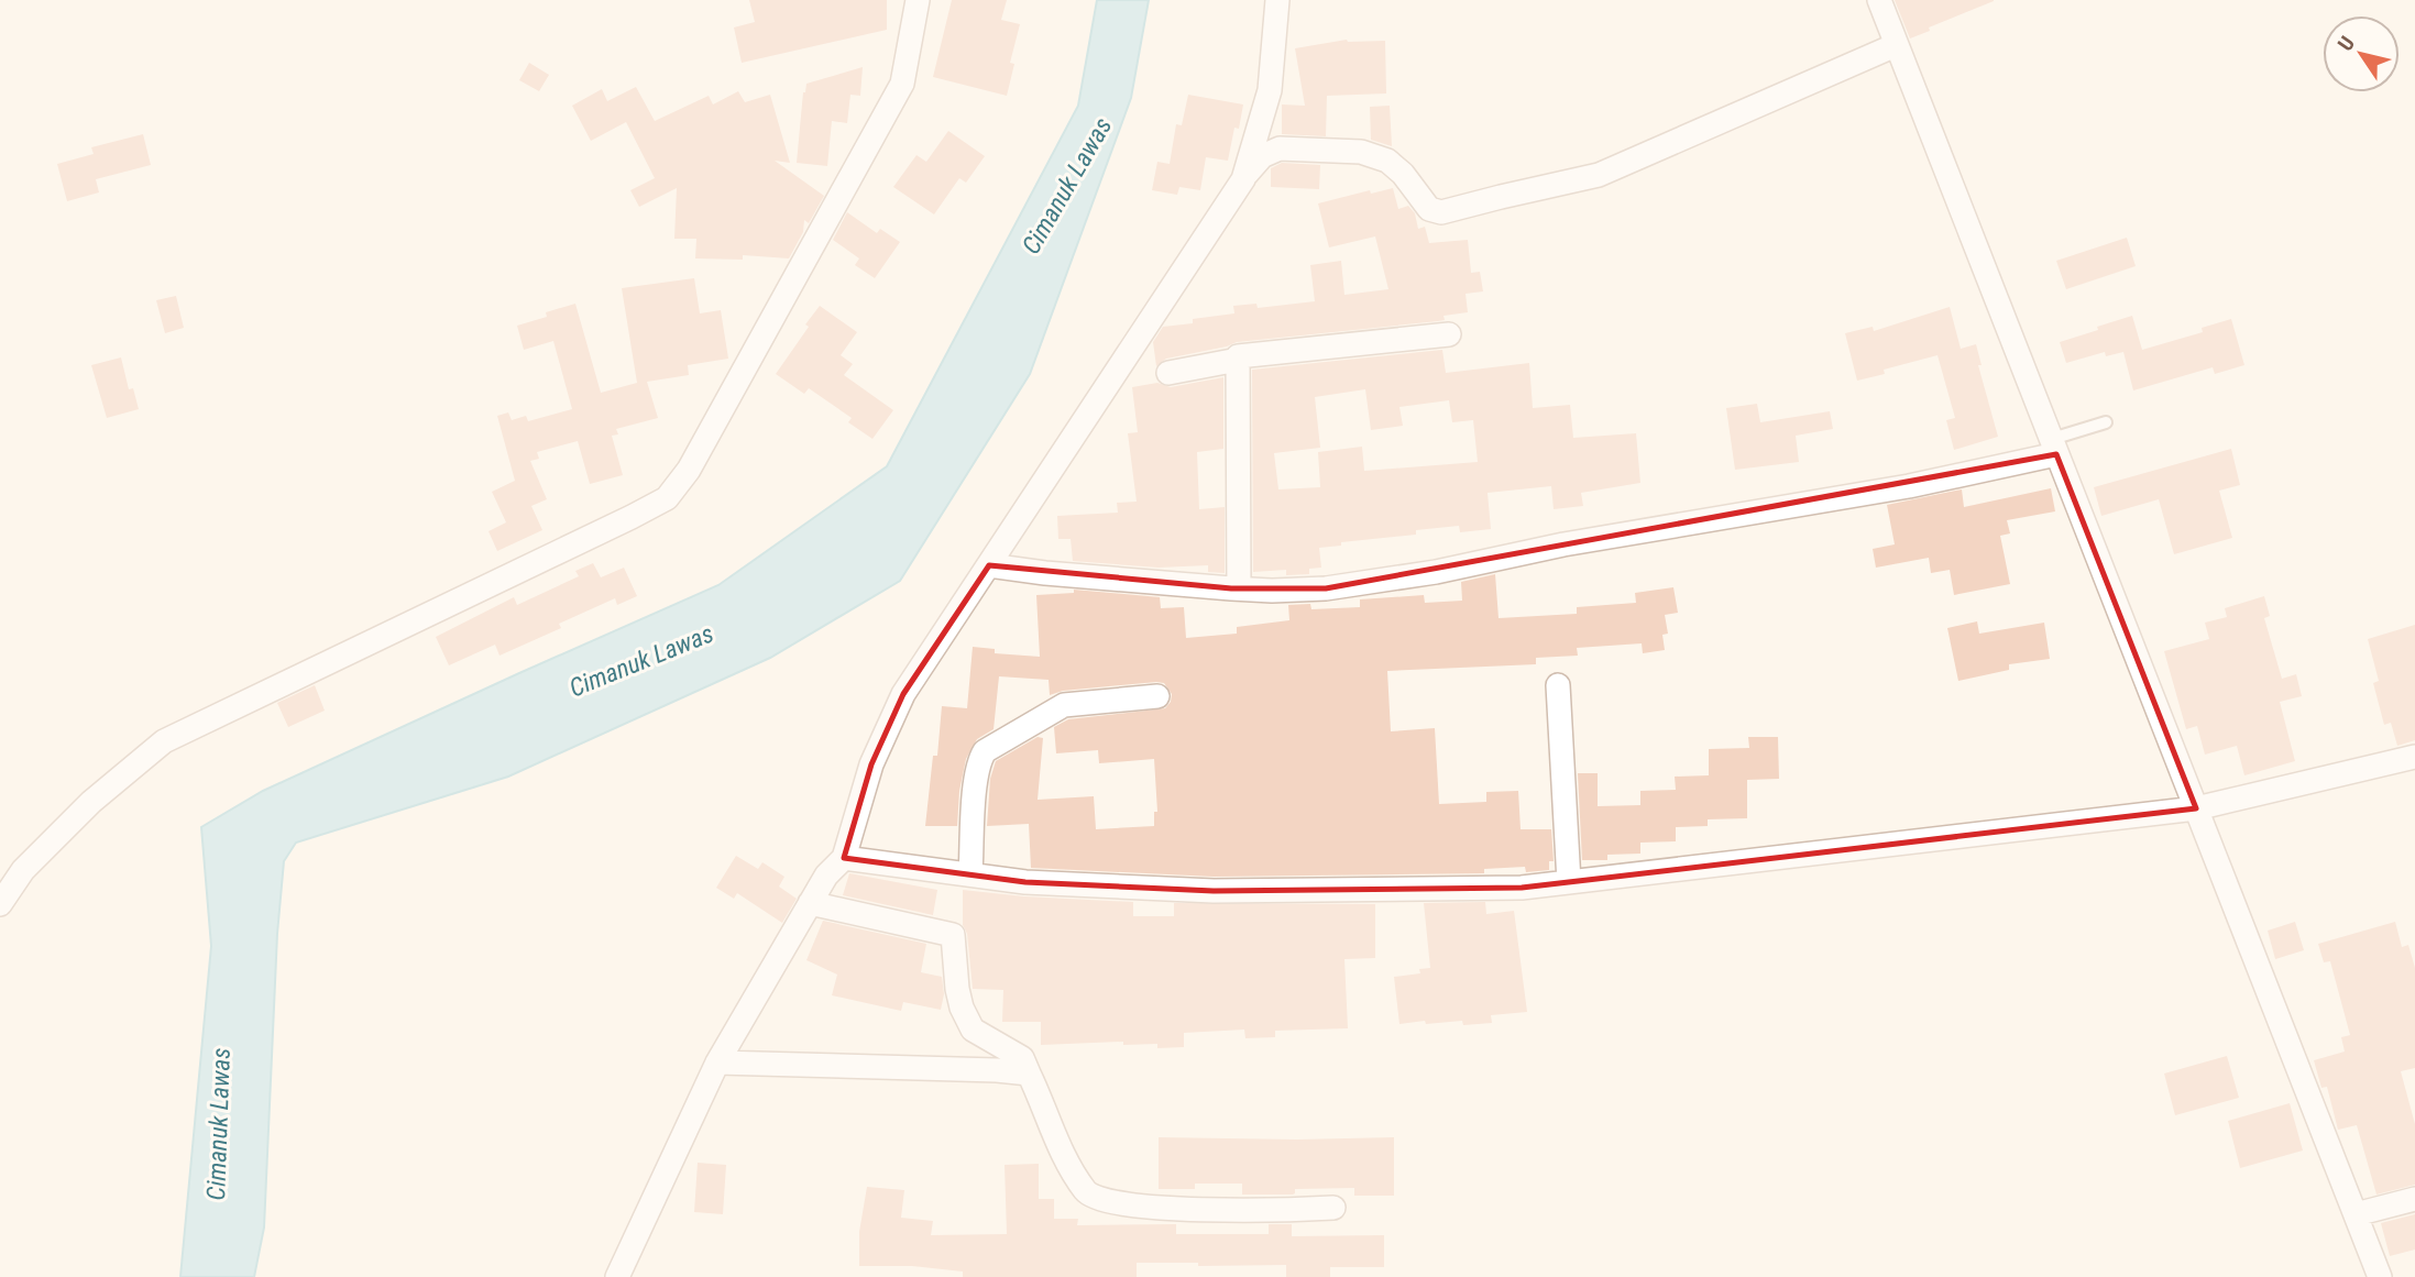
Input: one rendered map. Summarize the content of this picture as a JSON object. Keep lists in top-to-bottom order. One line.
{"water":["Cimanuk Lawas"],"north":"top left"}
